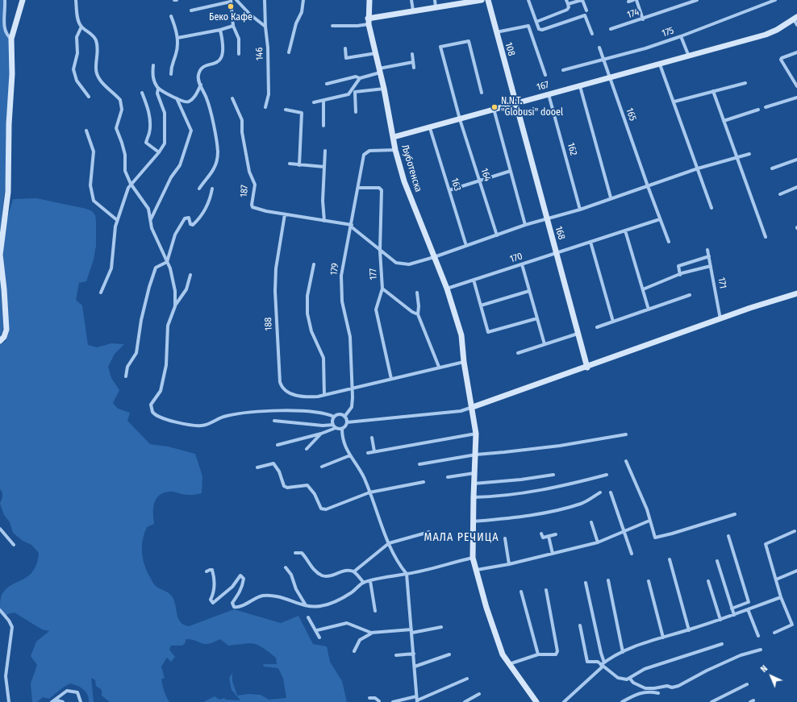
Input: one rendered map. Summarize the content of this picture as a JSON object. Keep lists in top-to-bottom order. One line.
{"streets":{"street":["174","175","108","146","167","165","162","Љуботенска","164","163","187","168","170","179","177","171","188"]},"crossings":[["175","165"],["108","167"],["108","168"],["167","165"],["167","162"],["167","Љуботенска"],["167","164"],["167","163"],["167","168"],["165","170"],["Љуботенска","170"],["Љуботенска","179"],["Љуботенска","188"],["187","179"],["187","188"],["168","170"],["179","177"],["179","188"],["177","188"]],"districts":["МАЛА РЕЧИЦА"],"places":["Беко Кафе","N.N.T. \"Globusi\" dooel"],"north":"top left"}
